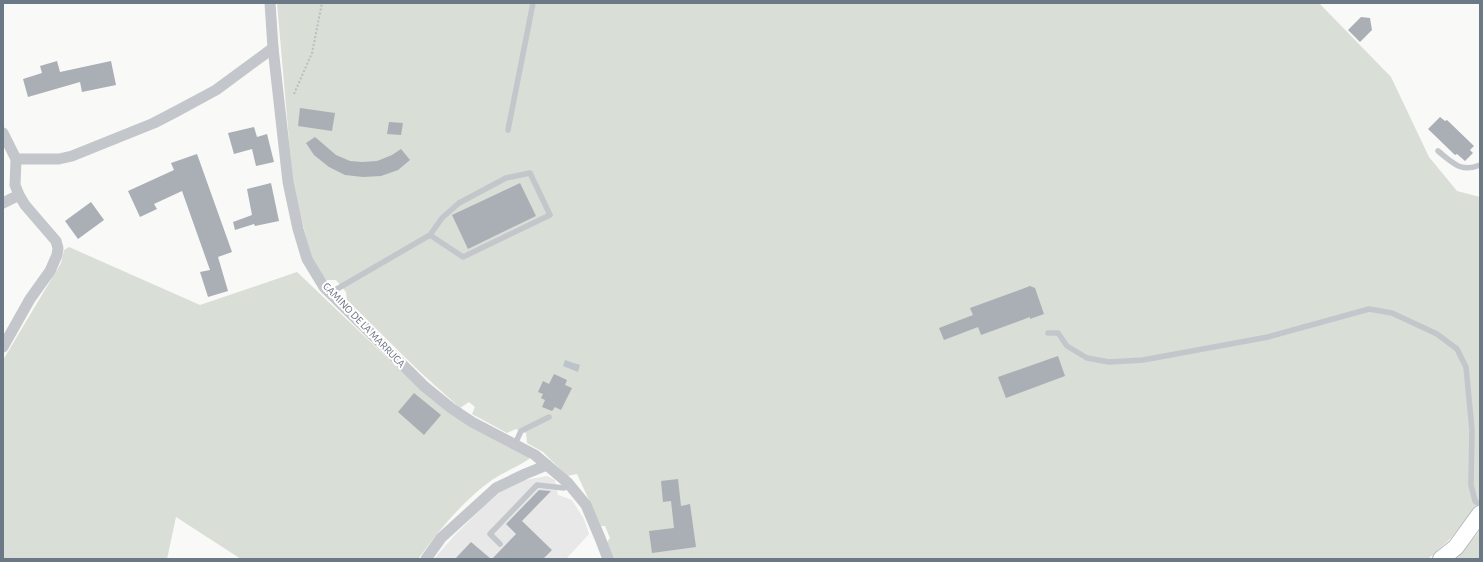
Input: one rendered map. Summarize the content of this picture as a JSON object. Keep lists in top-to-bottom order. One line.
{"streets":{"street":["CAMINO DE LA MARRUCA"]}}
